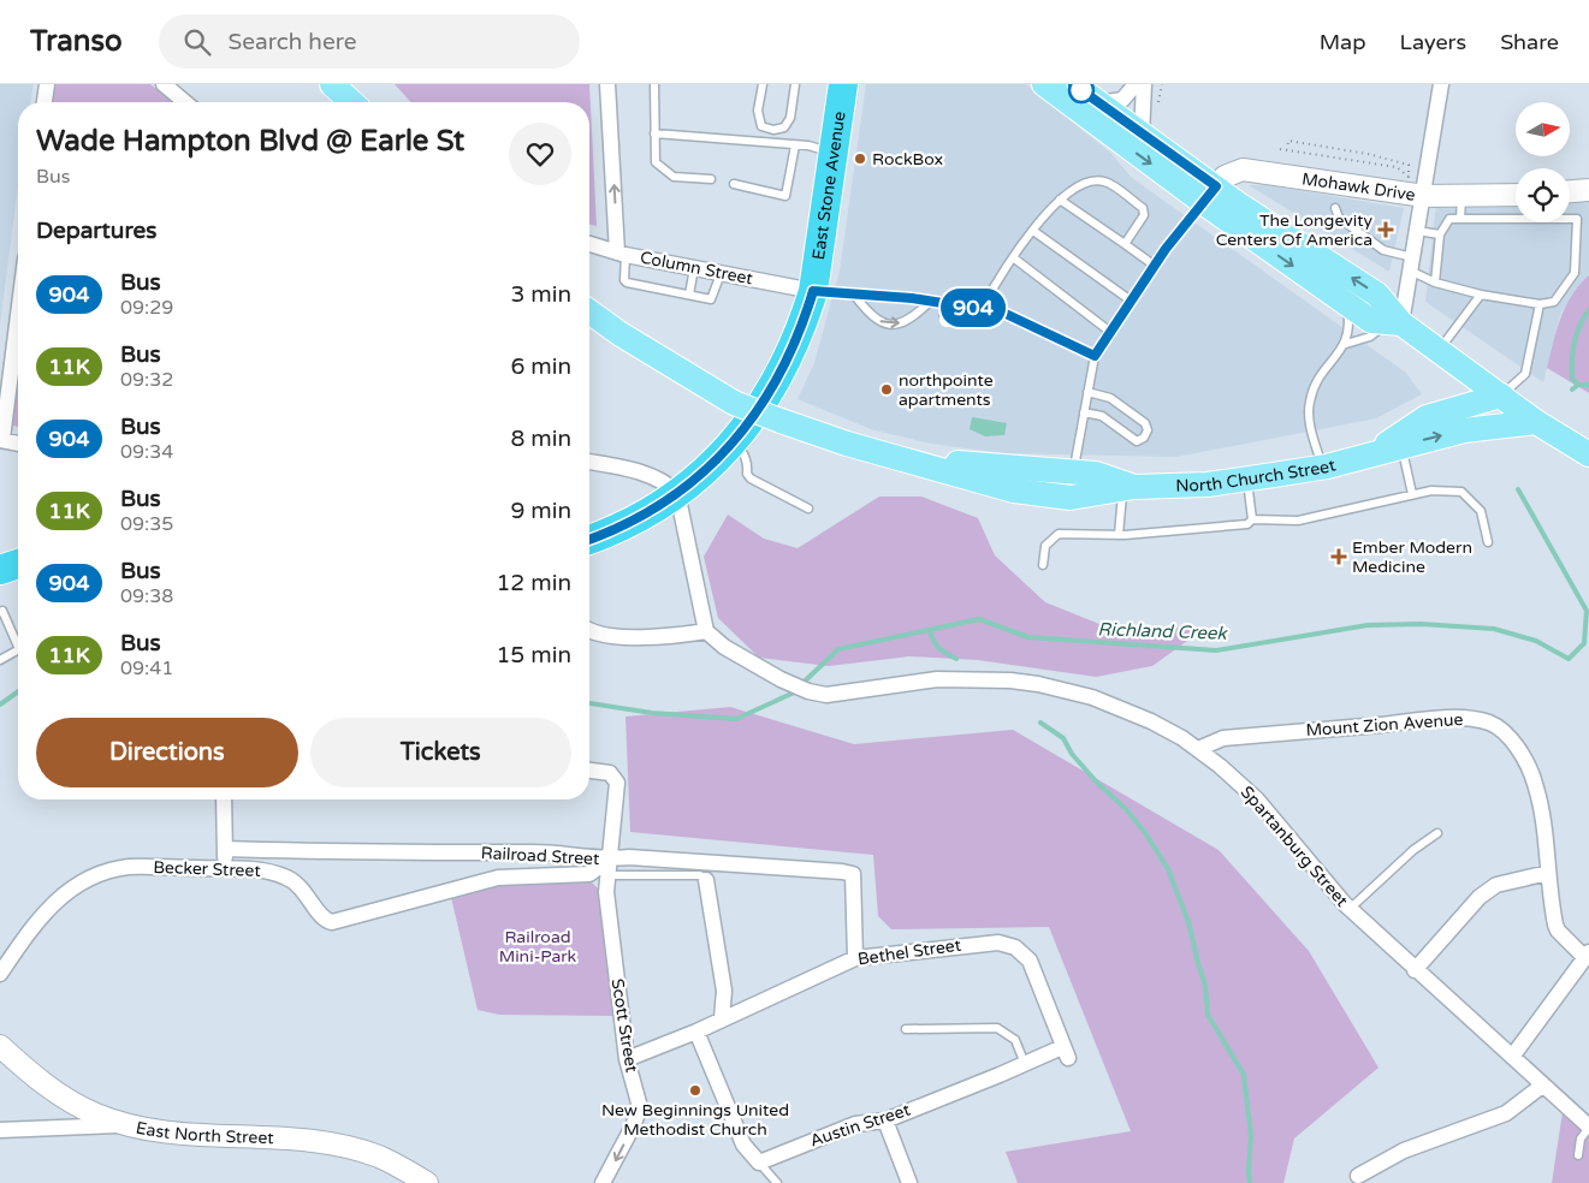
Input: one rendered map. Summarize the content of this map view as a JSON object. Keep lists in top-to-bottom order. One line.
{"streets":{"highway":["East Stone Avenue"],"main road":["Mohawk Drive","North Church Street","East North Street"],"street":["Column Street","Mount Zion Avenue","Spartanburg Street","Railroad Street","Becker Street","Bethel Street","Scott Street","Austin Street"]},"crossings":[["East Stone Avenue","Column Street"],["Mount Zion Avenue","Spartanburg Street"],["Railroad Street","Becker Street"],["Railroad Street","Bethel Street"],["Railroad Street","Scott Street"],["Becker Street","Scott Street"],["Bethel Street","Scott Street"],["Bethel Street","Austin Street"]],"water":["Richland Creek"],"parks":["Railroad Mini-Park"],"places":{"other":["RockBox","northpointe apartments","New Beginnings United Methodist Church"],"health":["The Longevity Centers Of America","Ember Modern Medicine"]},"lines":["bus line 904"],"north":"right","page":{"header":"Transo","search":"Search here","nav":["Map","Layers","Share"],"on_map":"904","heading":[["Wade Hampton Blvd @ Earle St","Bus"],"Departures"],"list":[{"mark":"904","name":"Bus","note":"09:29","value":"3 min"},{"mark":"11K","name":"Bus","note":"09:32","value":"6 min"},{"mark":"904","name":"Bus","note":"09:34","value":"8 min"},{"mark":"11K","name":"Bus","note":"09:35","value":"9 min"},{"mark":"904","name":"Bus","note":"09:38","value":"12 min"},{"mark":"11K","name":"Bus","note":"09:41","value":"15 min"}],"buttons":["Directions","Tickets"]}}
